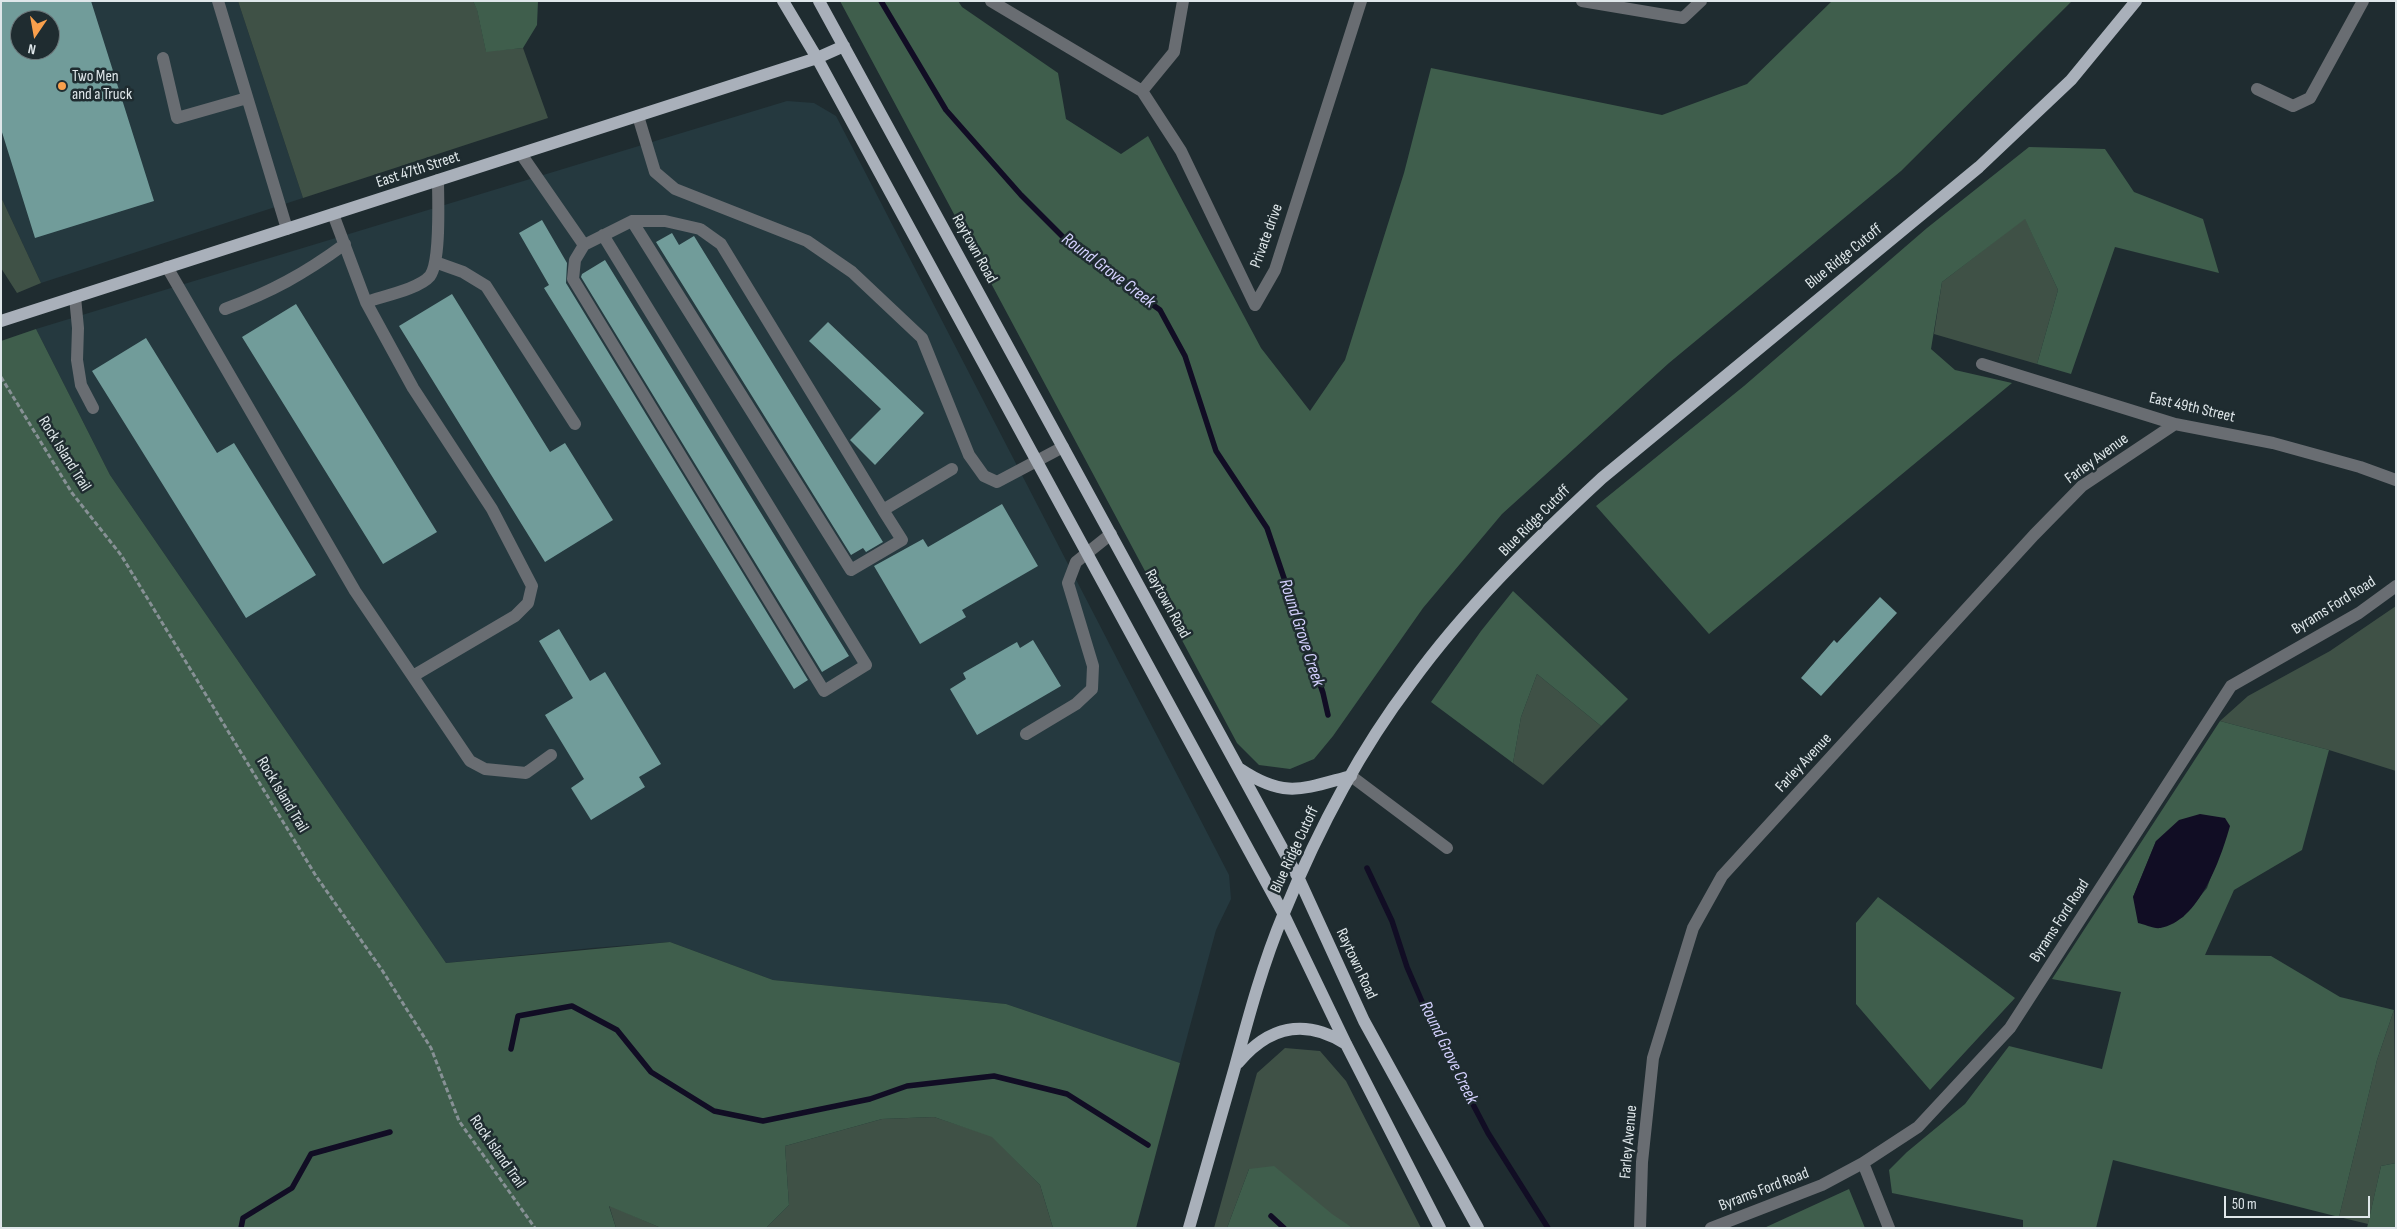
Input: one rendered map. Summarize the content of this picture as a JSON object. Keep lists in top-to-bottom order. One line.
{"streets":{"main road":["East 47th Street","Raytown Road","Blue Ridge Cutoff"],"street":["Private drive","East 49th Street","Farley Avenue","Byrams Ford Road"],"path":["Rock Island Trail"]},"crossings":[["East 47th Street","Raytown Road"],["Raytown Road","Blue Ridge Cutoff"],["East 49th Street","Farley Avenue"]],"water":["Round Grove Creek"],"places":["Two Men and a Truck"],"scale_bar":"50 m","north":"bottom"}
